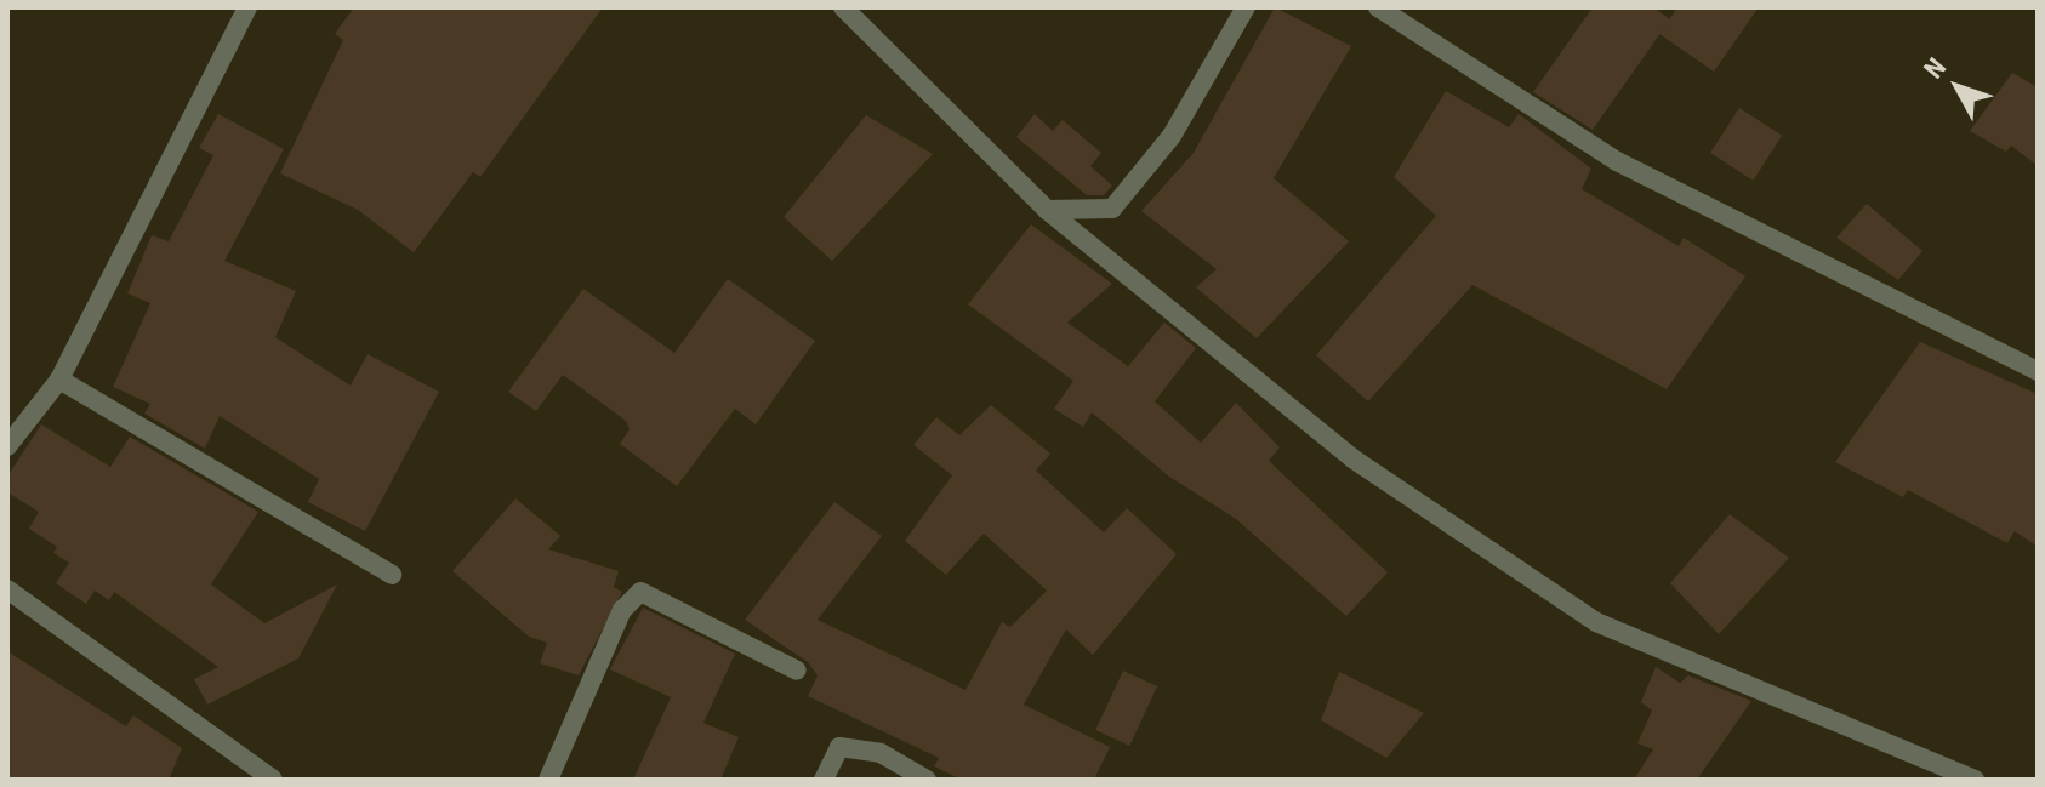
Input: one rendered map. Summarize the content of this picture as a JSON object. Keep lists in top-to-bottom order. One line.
{"north":"top left"}
